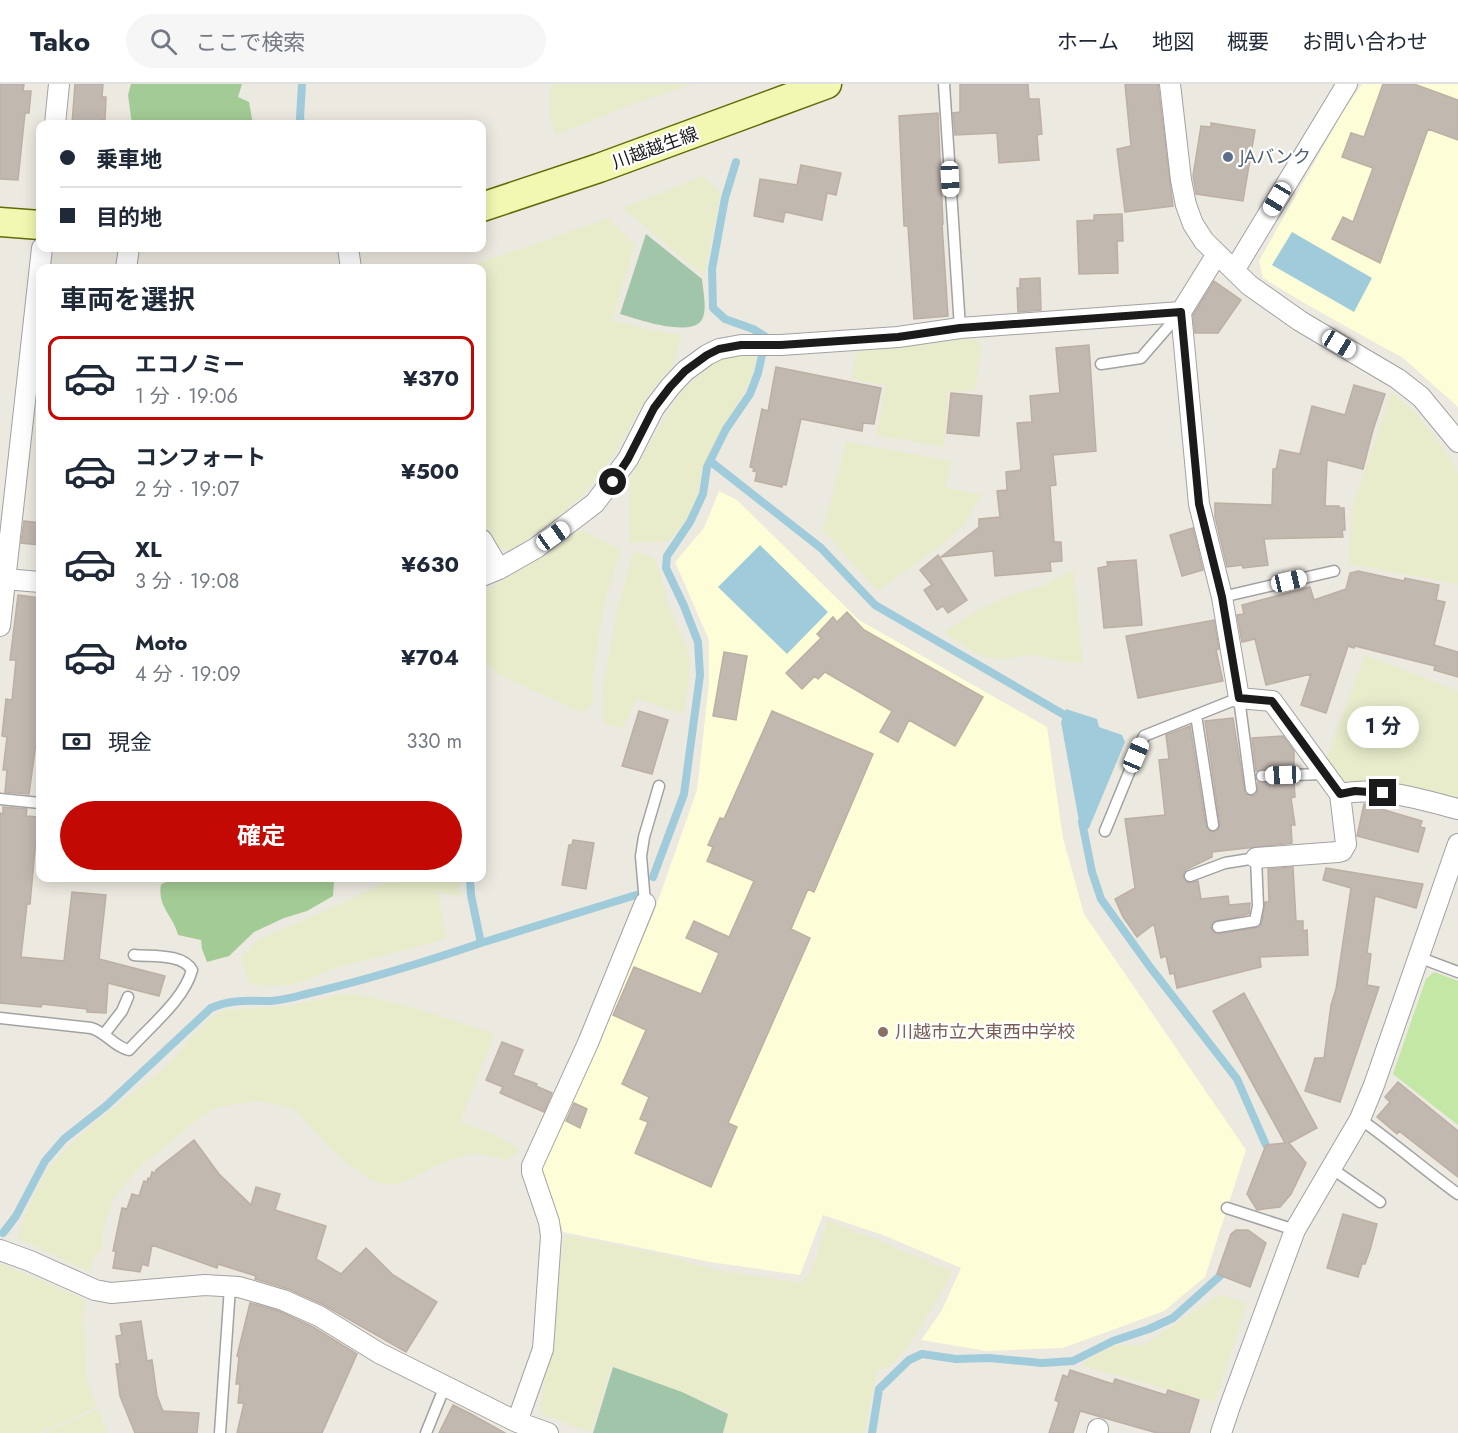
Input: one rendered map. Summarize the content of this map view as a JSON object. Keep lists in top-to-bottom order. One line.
{"streets":{"main road":["川越越生線"]},"places":["JAバンク","川越市立大東西中学校"],"page":{"header":"Tako","search":"ここで検索","nav":["ホーム","地図","概要","お問い合わせ"],"banner":["乗車地","目的地"],"heading":"車両を選択","list":[{"name":"エコノミー","note":"1 分 · 19:06","value":"¥370"},{"name":"コンフォート","note":"2 分 · 19:07","value":"¥500"},{"name":"XL","note":"3 分 · 19:08","value":"¥630"},{"name":"Moto","note":"4 分 · 19:09","value":"¥704"}],"bubble":"1 分","pay":["現金","330 m"],"buttons":"確定"}}
